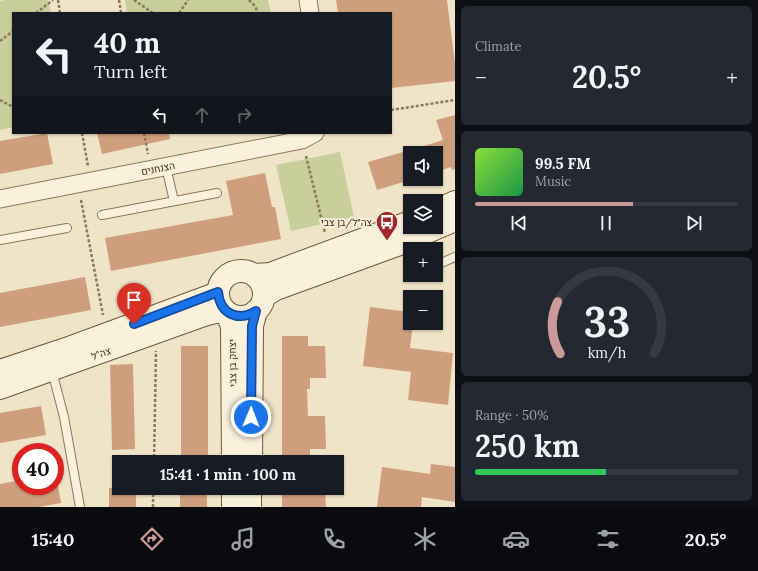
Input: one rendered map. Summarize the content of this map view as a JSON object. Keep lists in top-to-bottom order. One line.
{"streets":{"street":["הצנחנים","צה\"ל","יצחק בן צבי"]},"crossings":[["צה\"ל","יצחק בן צבי"]],"places":{"bus stop":["צה״ל/בן צבי"]},"page":{"tile":["Climate",["Range · 50%","250 km"]],"turn":["40 m","Turn left"],"heat":["−","20.5°","+"],"map_buttons":["+","−"],"song":["99.5 FM","Music"],"limit":"40","trip":"15:41 · 1 min · 100 m","tabs":["15:40","20.5°"],"gauge":["33","km/h"]}}
